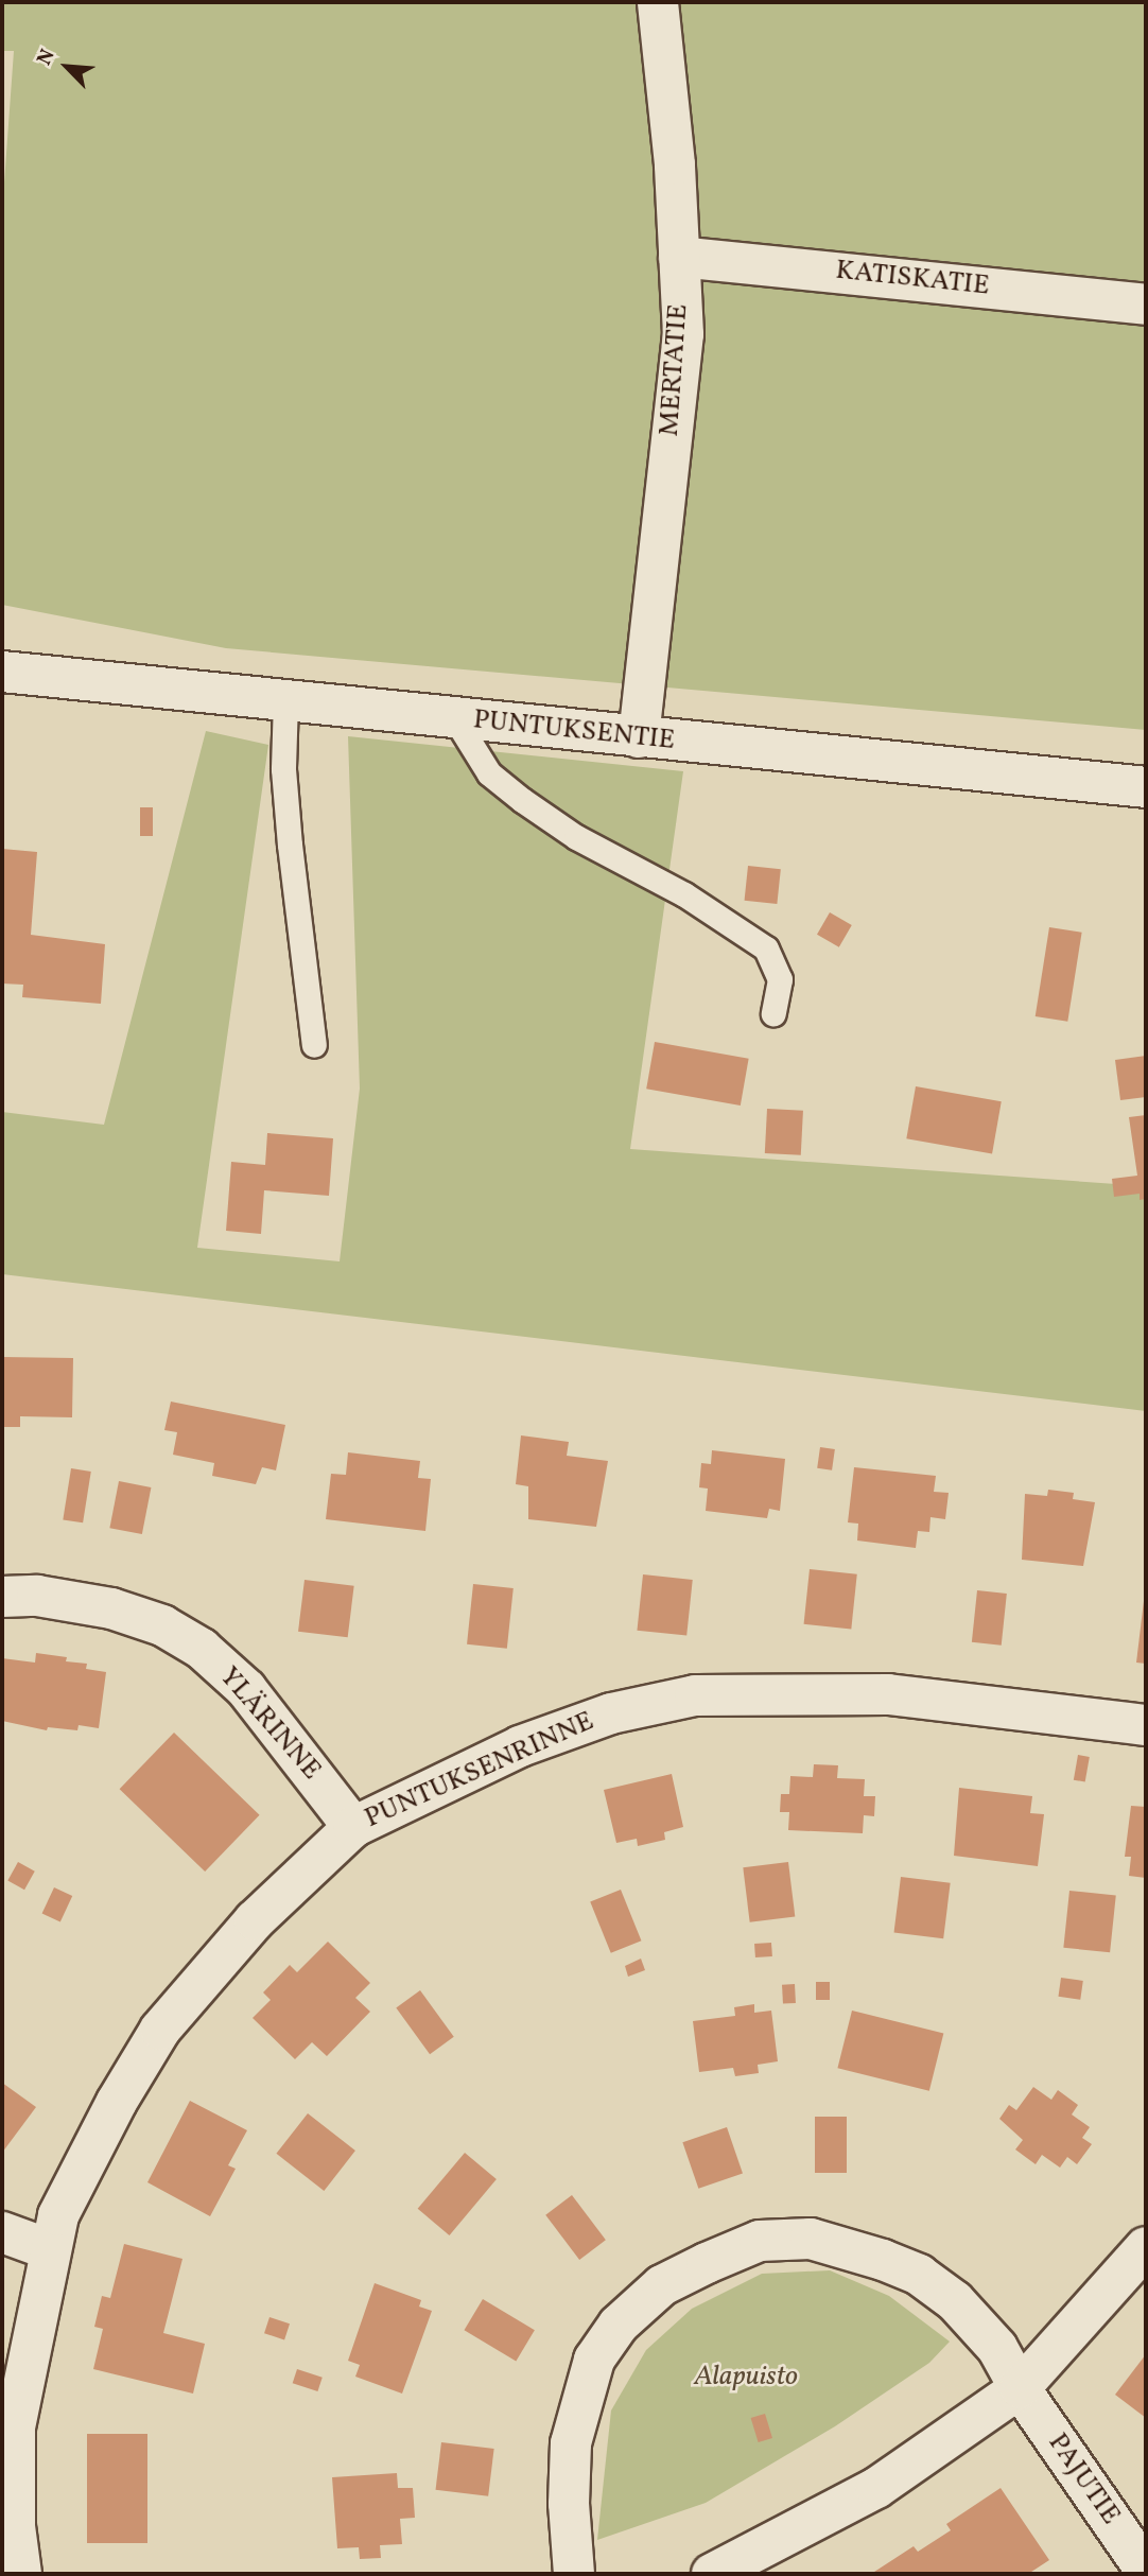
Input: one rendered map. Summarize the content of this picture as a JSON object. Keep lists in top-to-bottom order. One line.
{"streets":{"street":["KATISKATIE","MERTATIE","PUNTUKSENTIE","YLÄRINNE","PUNTUKSENRINNE","PAJUTIE"]},"crossings":[["KATISKATIE","MERTATIE"],["MERTATIE","PUNTUKSENTIE"],["YLÄRINNE","PUNTUKSENRINNE"]],"parks":["Alapuisto"],"north":"top left"}
